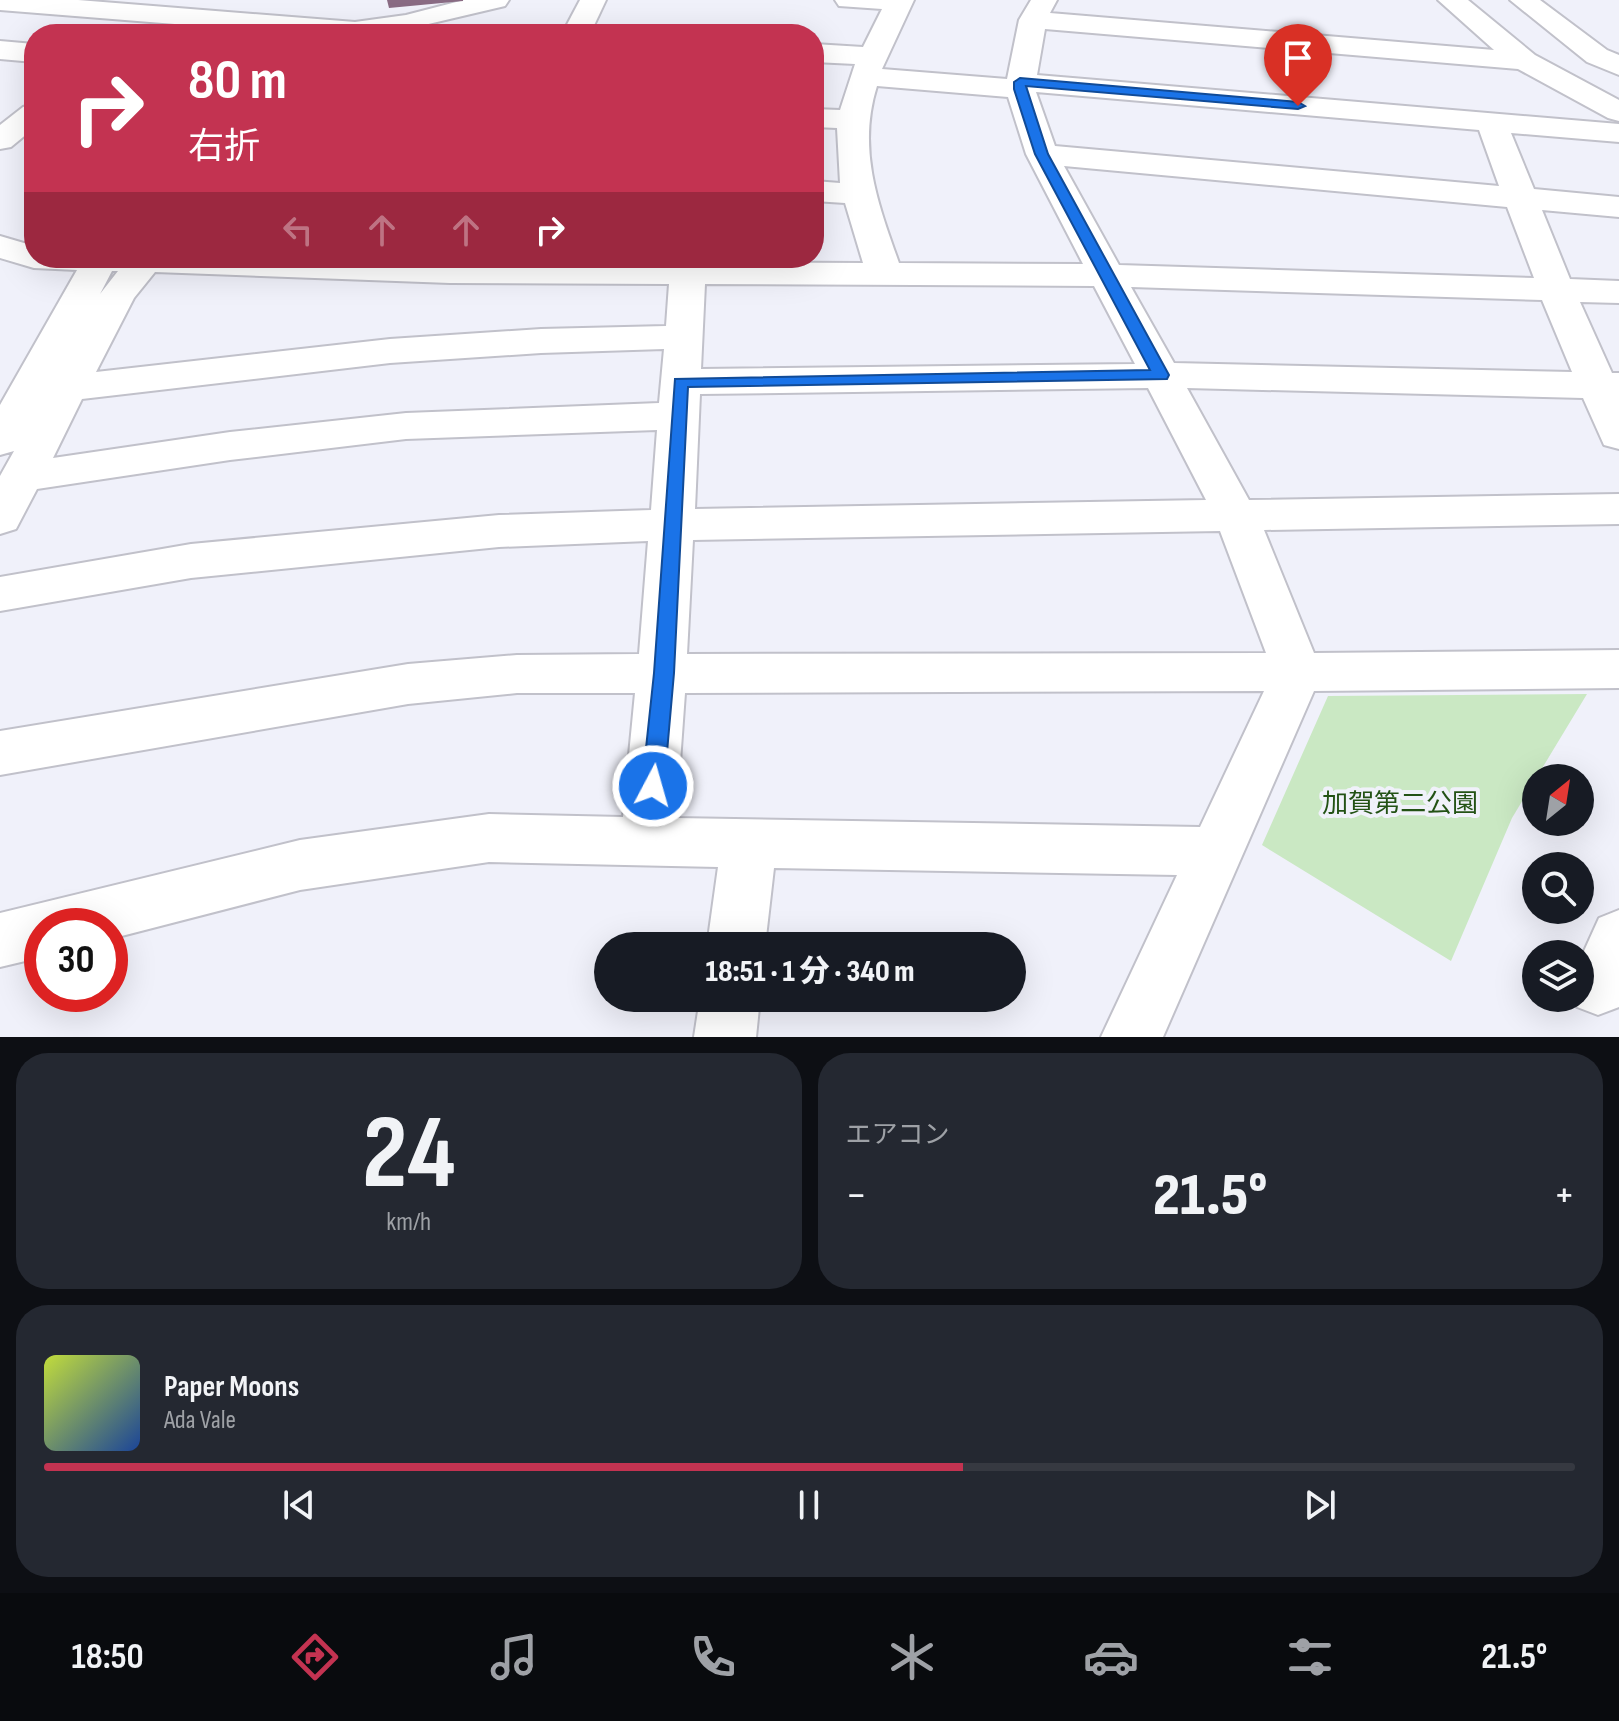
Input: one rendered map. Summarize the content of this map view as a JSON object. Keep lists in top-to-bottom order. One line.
{"parks":["加賀第二公園"],"north":"top right","page":{"turn":["80 m","右折"],"limit":"30","trip":"18:51 · 1 分 · 340 m","tile":[["24","km/h"],"エアコン"],"heat":["−","21.5°","+"],"song":["Paper Moons","Ada Vale"],"tabs":["18:50","21.5°"]}}
